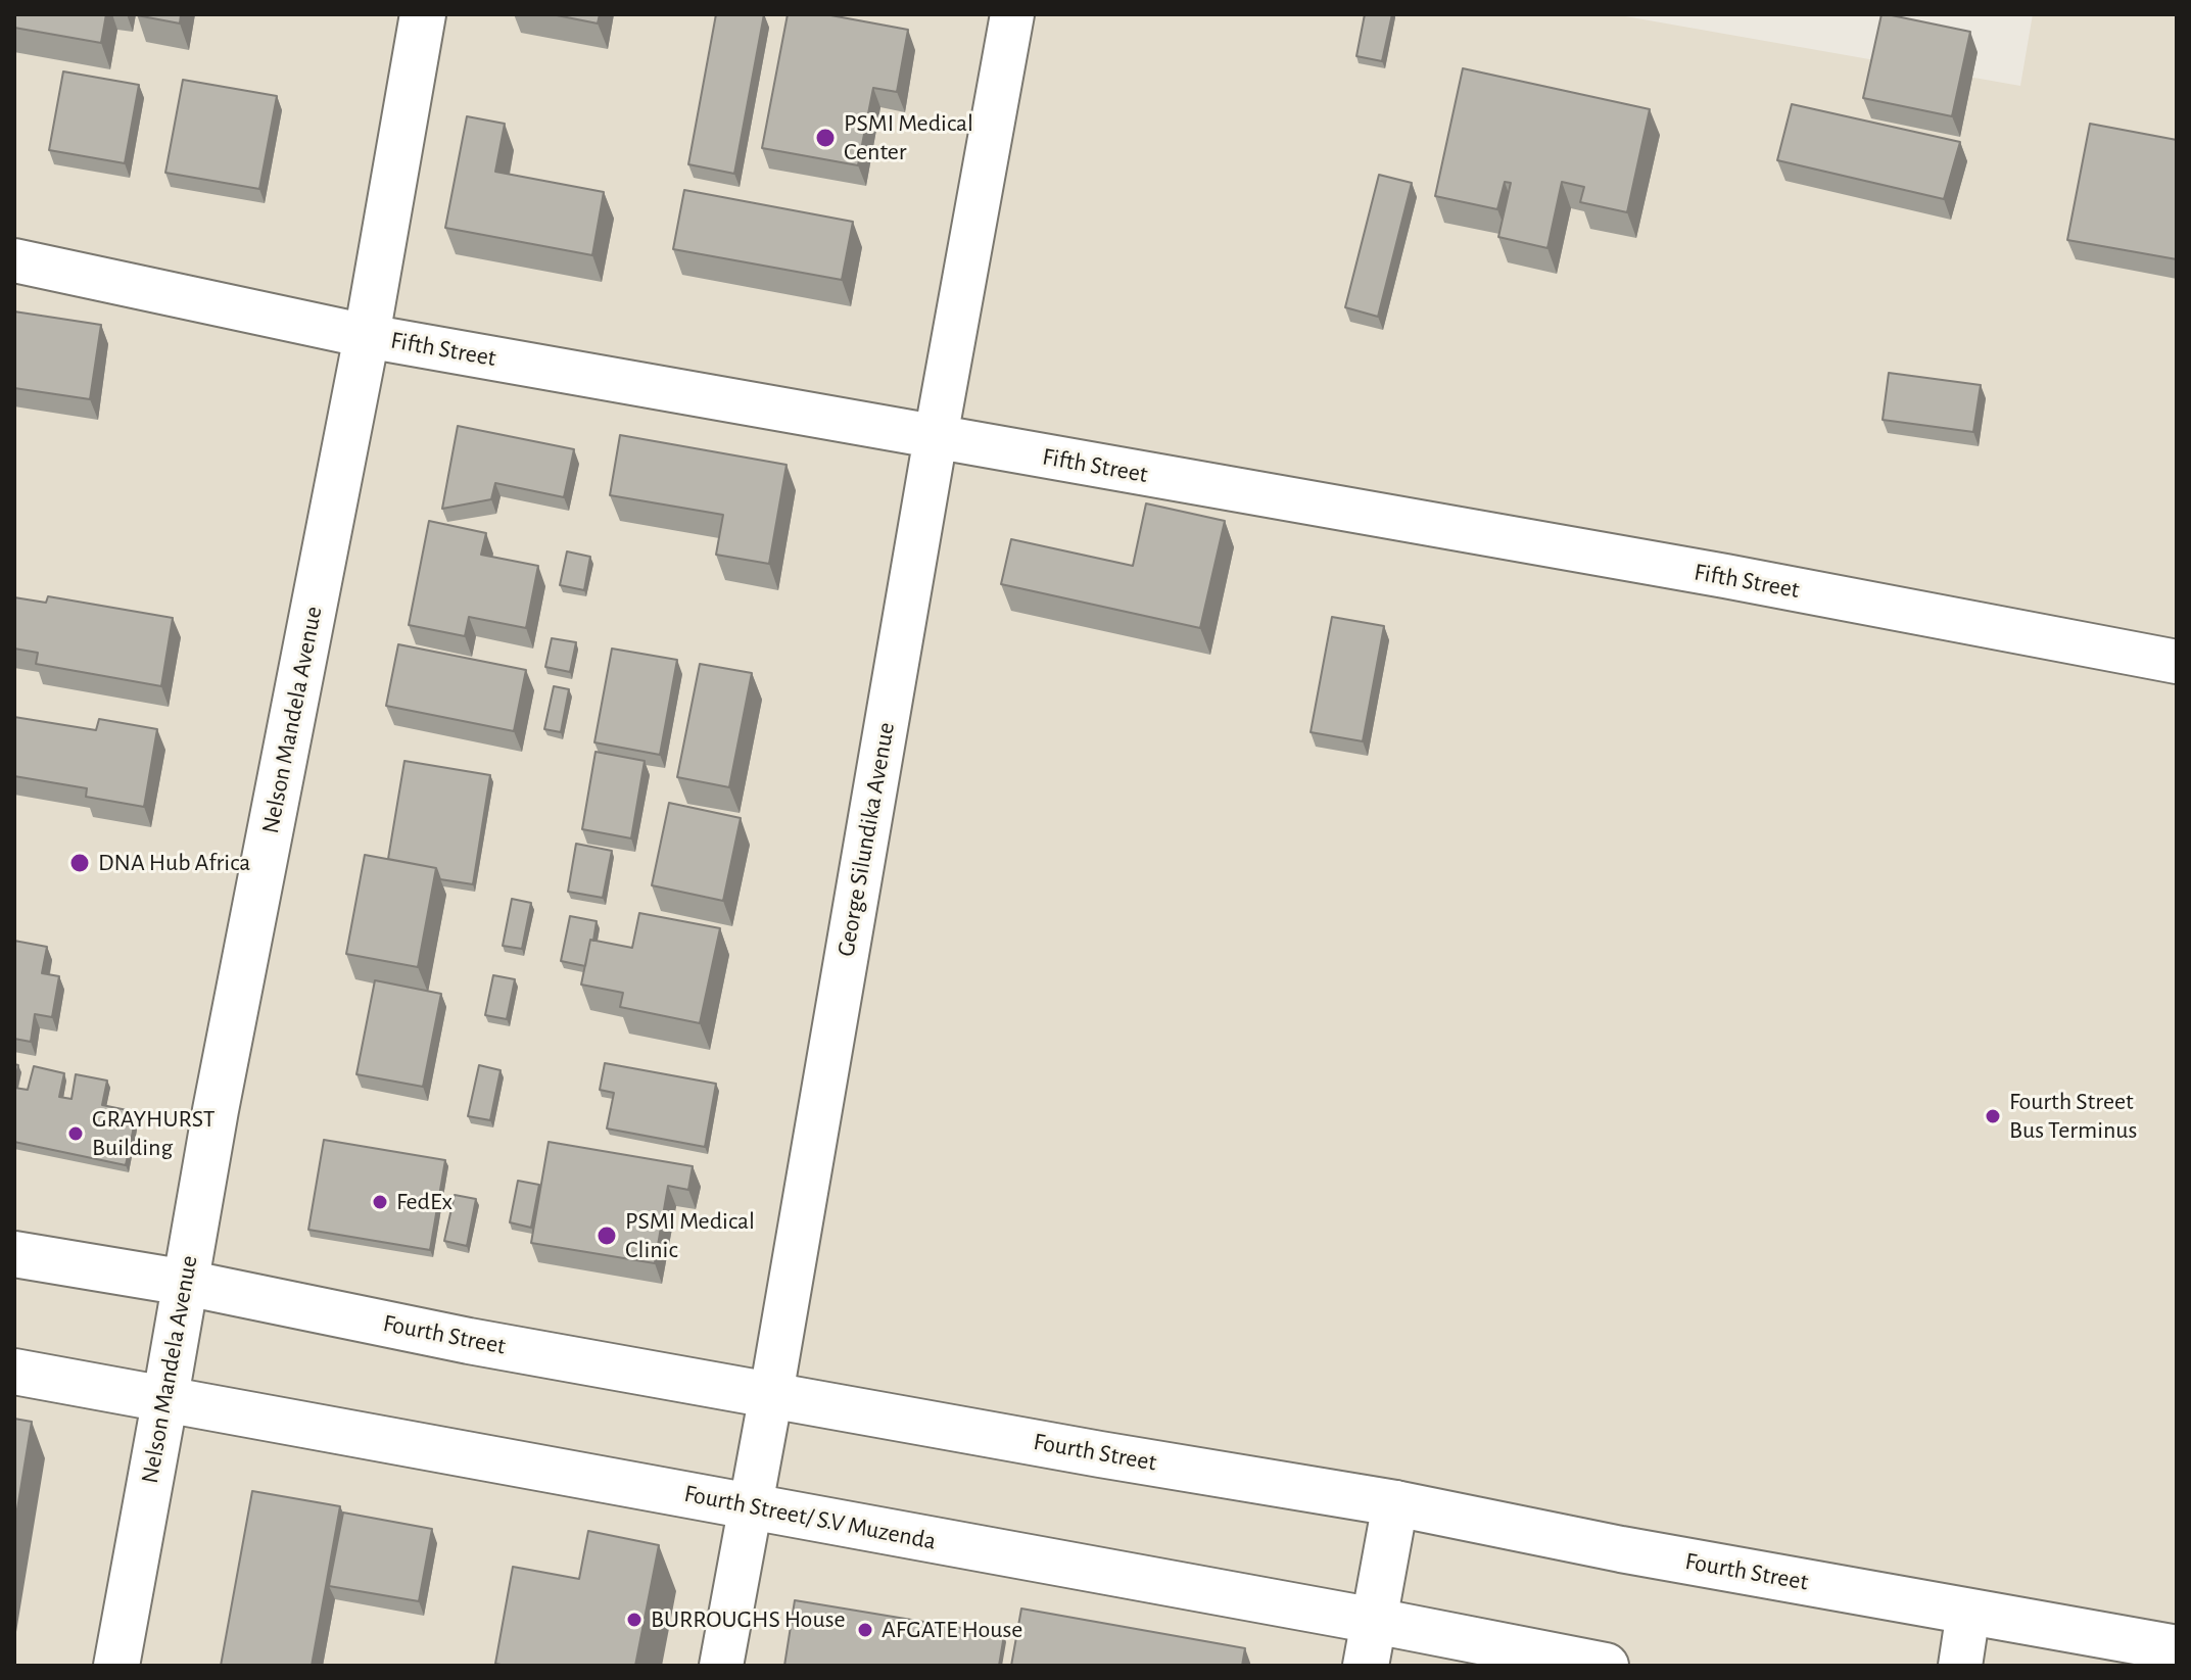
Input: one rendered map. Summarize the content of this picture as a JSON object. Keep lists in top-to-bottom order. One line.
{"streets":{"main road":["Nelson Mandela Avenue","Fourth Street","Fourth Street/ S.V Muzenda"],"street":["Fifth Street","George Silundika Avenue"]},"crossings":[["Fifth Street","Nelson Mandela Avenue"],["Fifth Street","George Silundika Avenue"],["Nelson Mandela Avenue","Fourth Street"],["Nelson Mandela Avenue","Fourth Street/ S.V Muzenda"],["George Silundika Avenue","Fourth Street"],["George Silundika Avenue","Fourth Street/ S.V Muzenda"]],"places":["PSMI Medical Center","DNA Hub Africa","Fourth Street Bus Terminus","GRAYHURST Building","FedEx","PSMI Medical Clinic","BURROUGHS House","AFGATE House"]}
